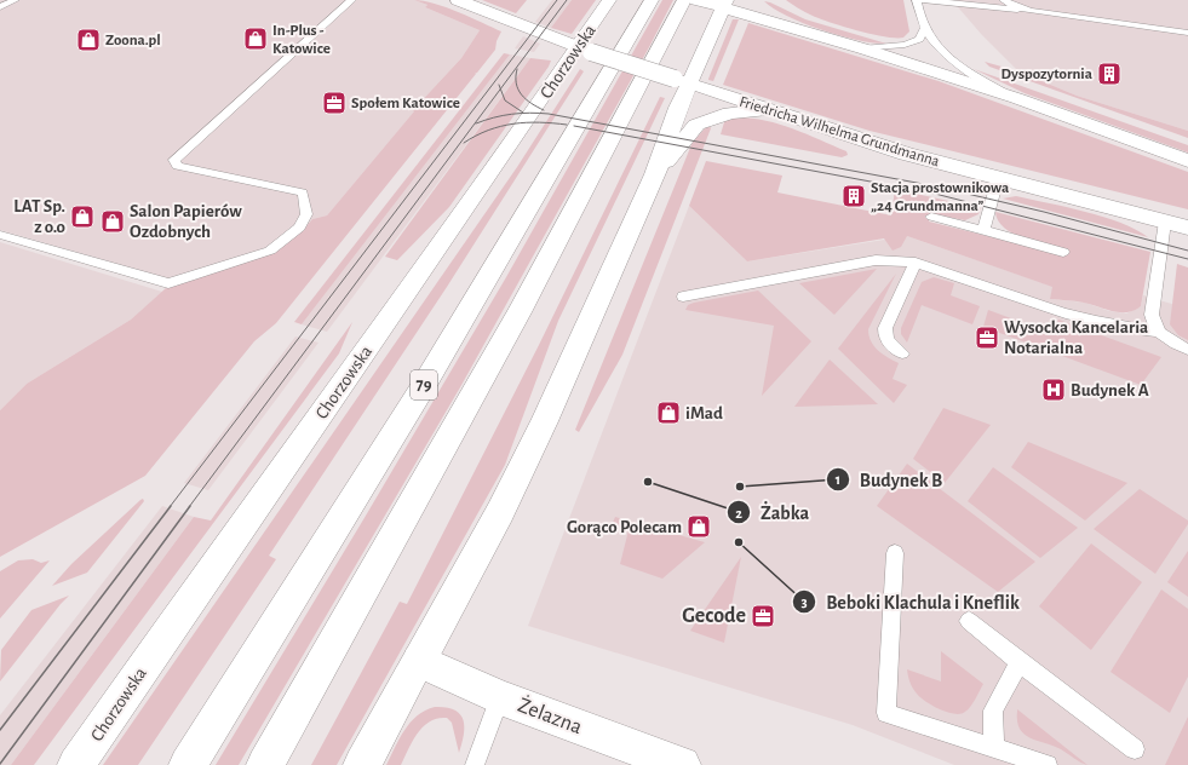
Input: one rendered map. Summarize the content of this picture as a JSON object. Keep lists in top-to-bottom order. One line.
{"streets":{"main road":["Chorzowska","Friedricha Wilhelma Grundmanna","79","Żelazna"]},"crossings":[["Chorzowska","Friedricha Wilhelma Grundmanna"]],"places":{"shop":["In-Plus - Katowice","Zoona.pl","LAT Sp. z o.o","Salon Papierów Ozdobnych","iMad","Gorąco Polecam"],"building":["Dyspozytornia","Stacja prostownikowa „24 Grundmanna”"],"office":["Społem Katowice","Wysocka Kancelaria Notarialna","Gecode"],"hospital":["Budynek A"],"other":["Żabka","Budynek B","Beboki Klachula i Kneflik"]}}
